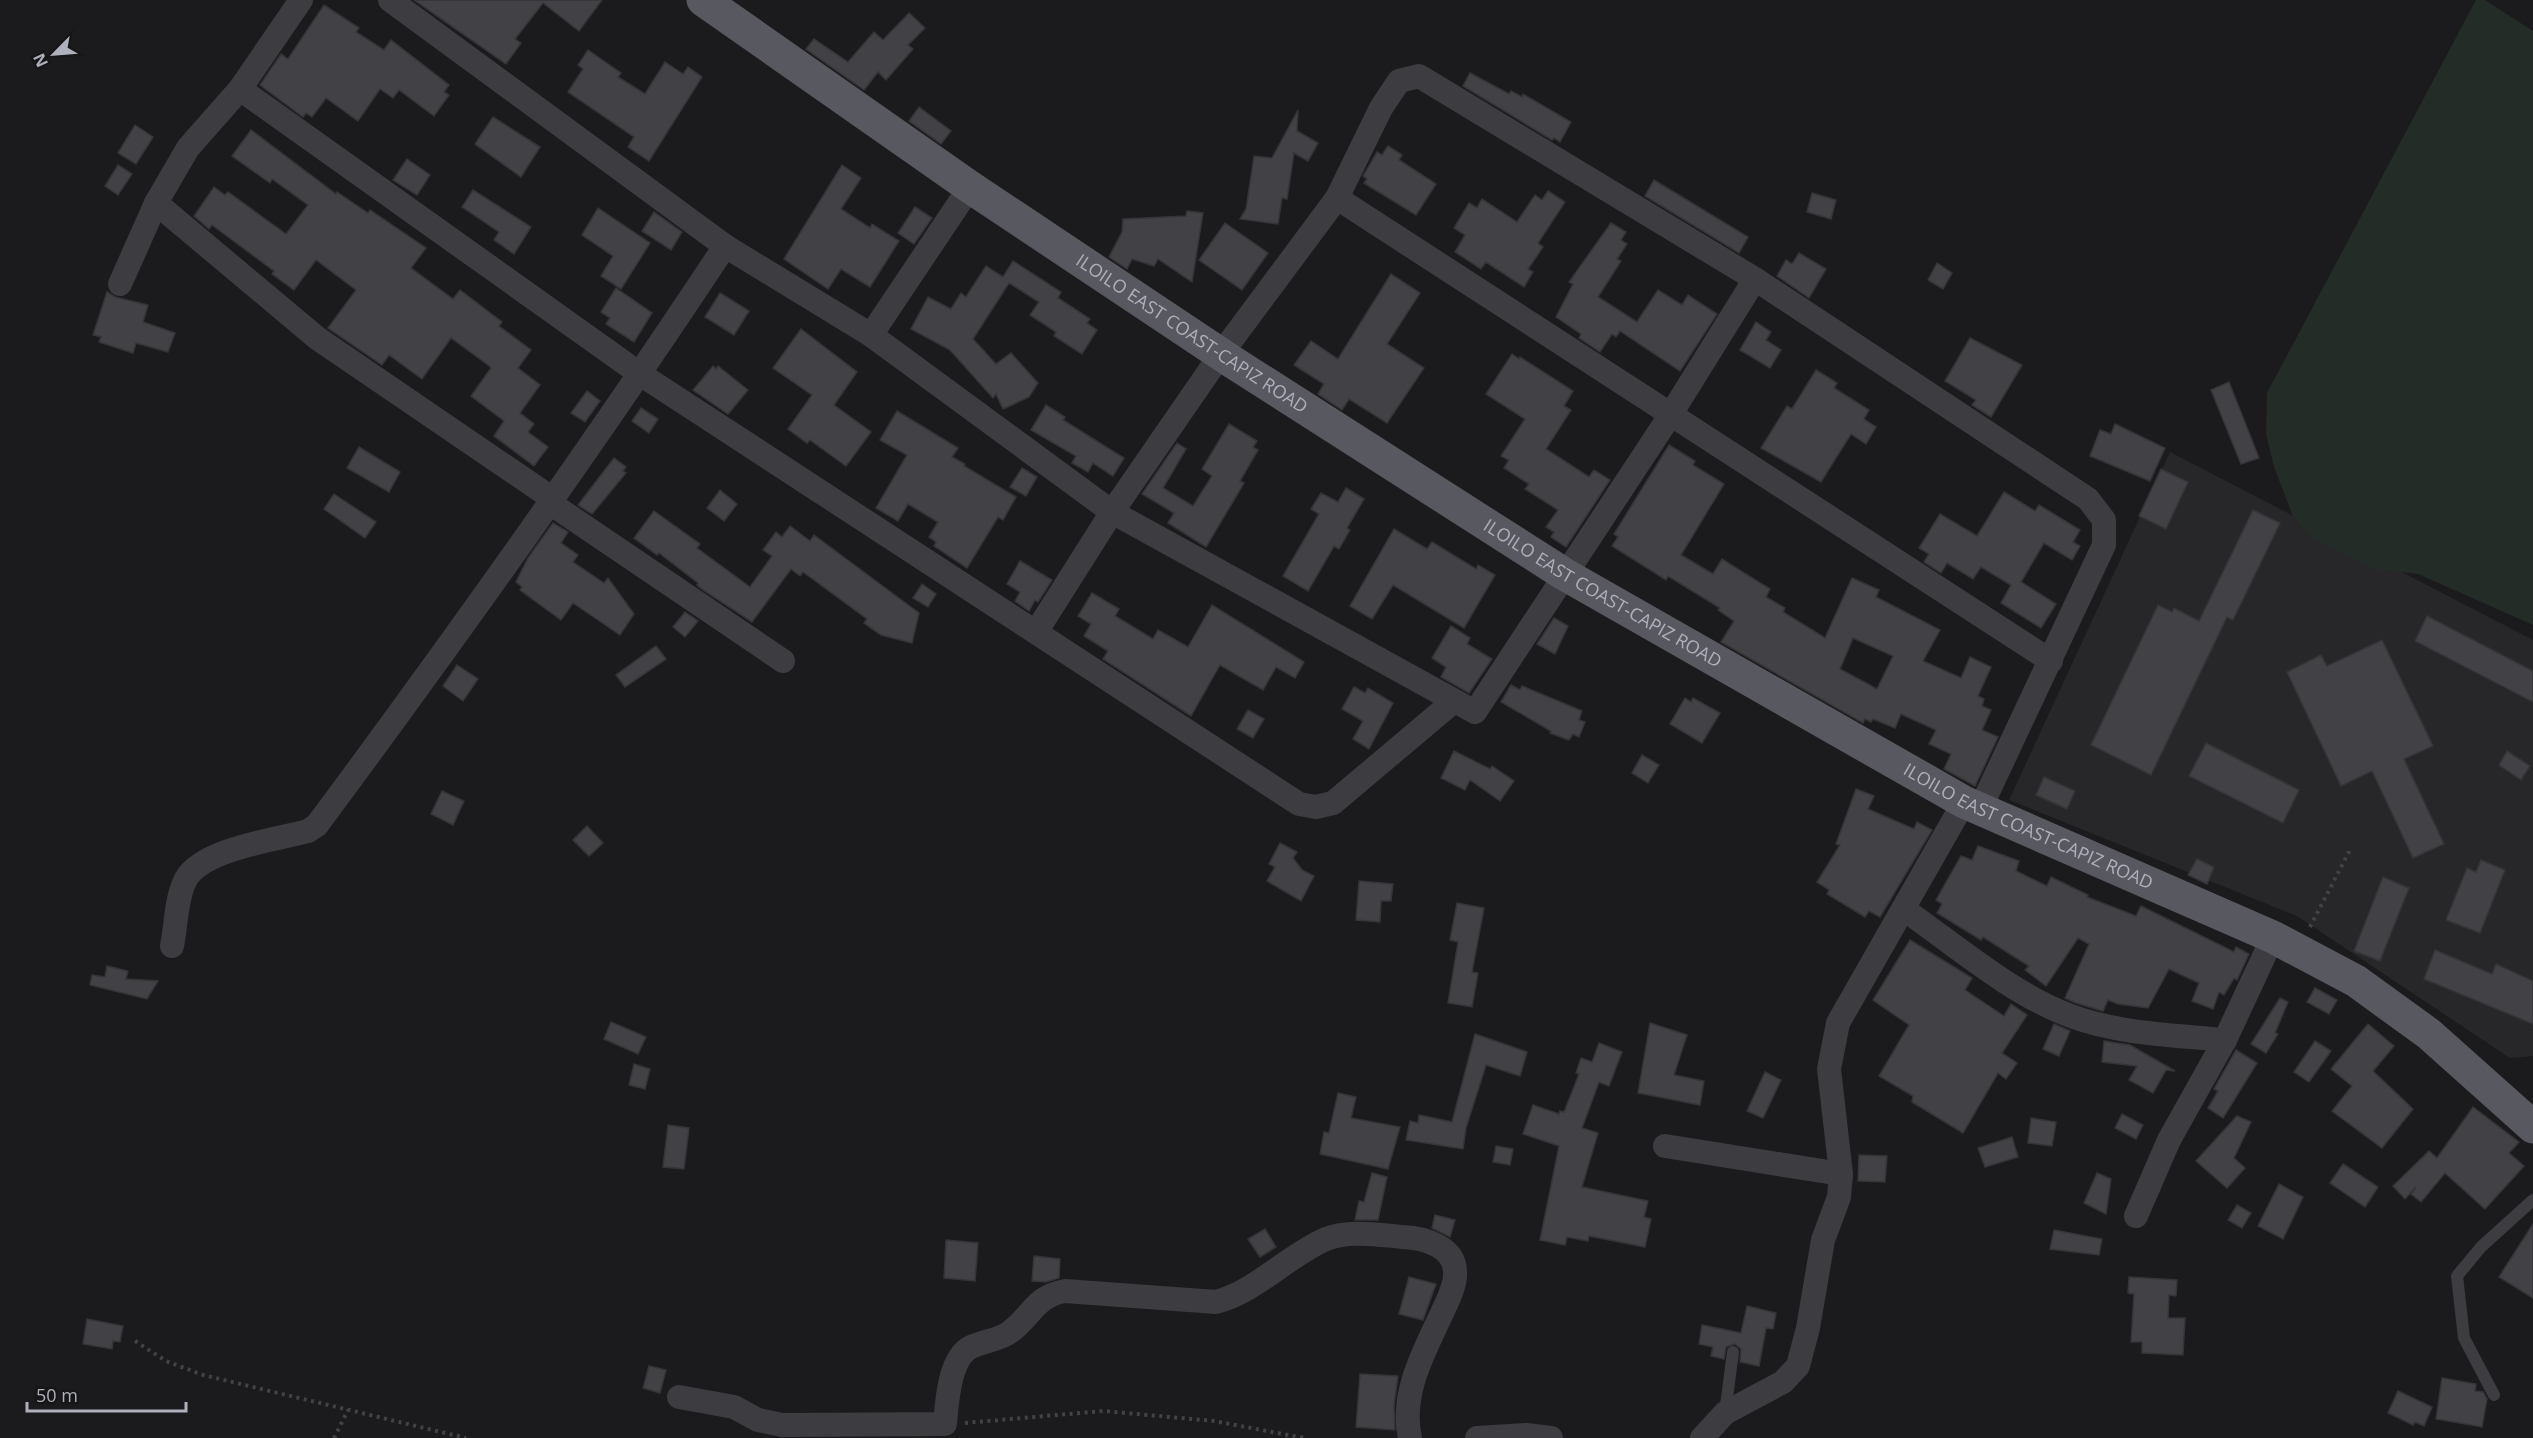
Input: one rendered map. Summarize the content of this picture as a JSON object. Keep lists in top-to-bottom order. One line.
{"streets":{"main road":["ILOILO EAST COAST-CAPIZ ROAD"]},"scale_bar":"50 m","north":"bottom left"}
